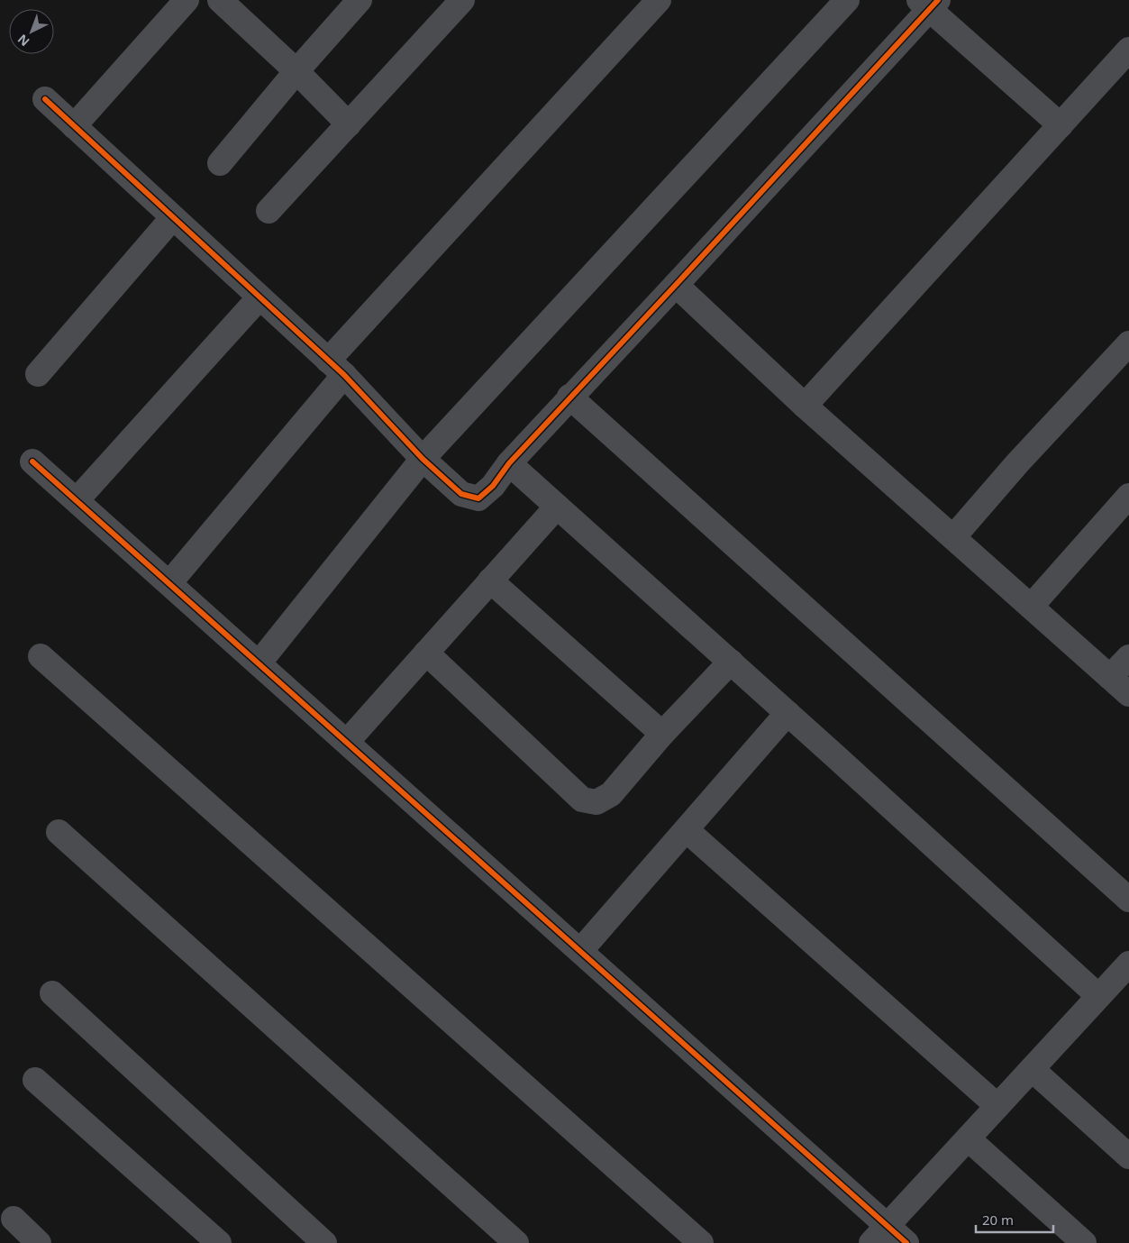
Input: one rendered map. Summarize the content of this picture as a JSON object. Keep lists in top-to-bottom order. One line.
{"scale_bar":"20 m","north":"bottom left"}
